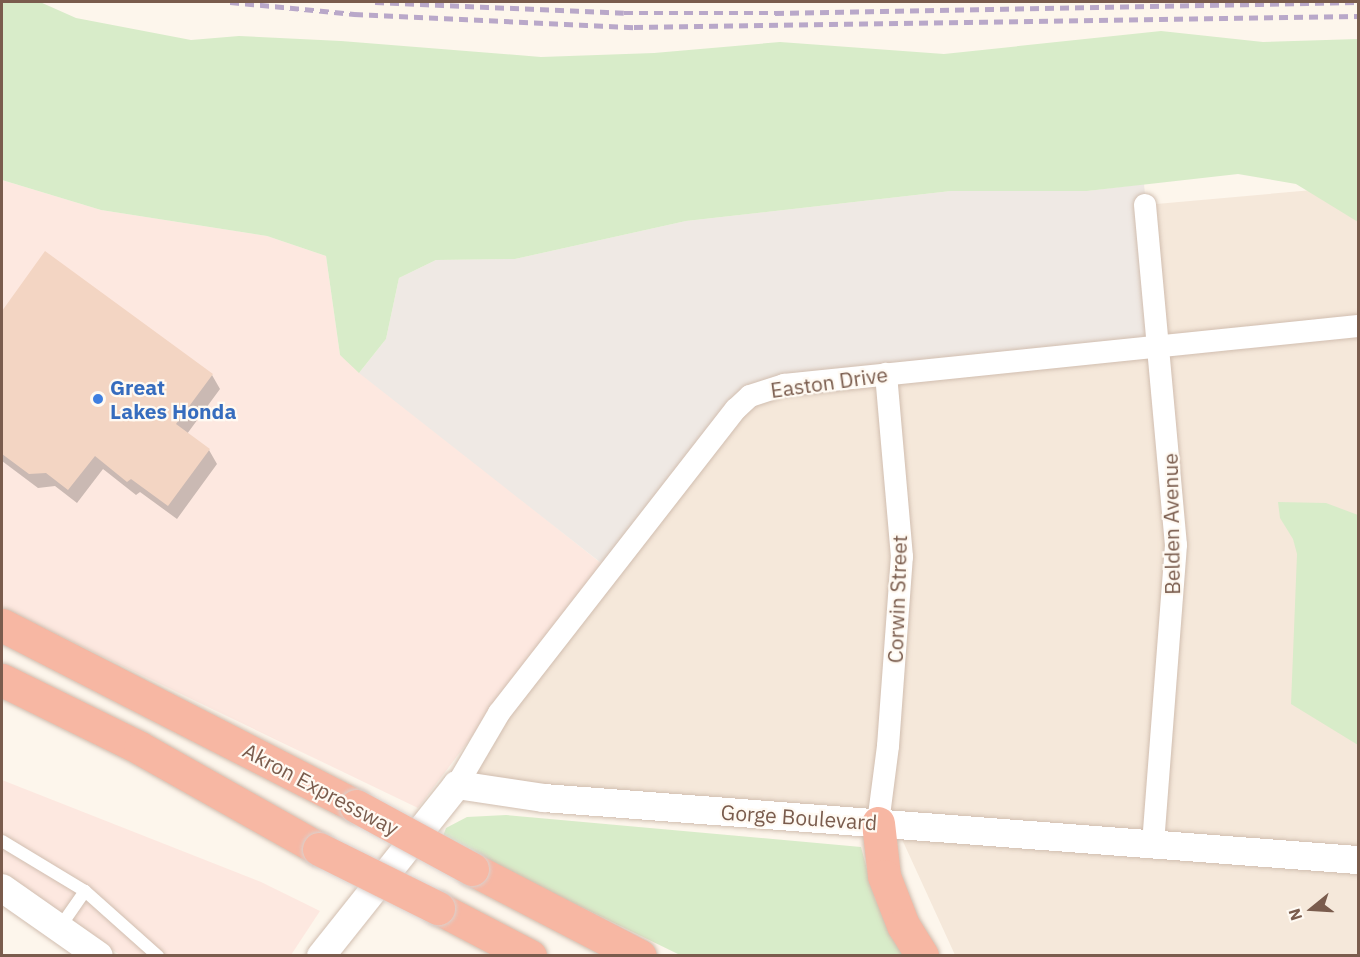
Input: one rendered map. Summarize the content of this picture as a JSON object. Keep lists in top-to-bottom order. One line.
{"streets":{"highway":["Akron Expressway"],"street":["Easton Drive","Belden Avenue","Corwin Street","Gorge Boulevard"]},"crossings":[["Easton Drive","Belden Avenue"],["Easton Drive","Corwin Street"],["Easton Drive","Gorge Boulevard"],["Belden Avenue","Gorge Boulevard"],["Corwin Street","Gorge Boulevard"]],"places":["Great Lakes Honda"],"north":"left"}
